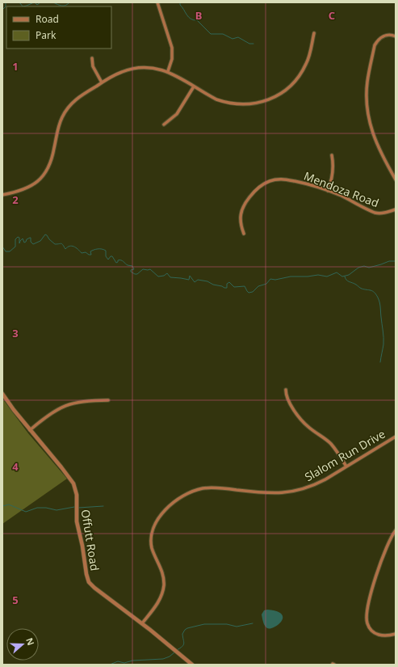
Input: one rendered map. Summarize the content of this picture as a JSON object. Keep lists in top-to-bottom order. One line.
{"streets":{"street":["Mendoza Road","Slalom Run Drive","Offutt Road"]},"crossings":[["Slalom Run Drive","Offutt Road"]],"legend":["Road","Park"],"north":"right","grid":{"columns":["B","C"],"rows":["1","2","3","4","5"]}}
